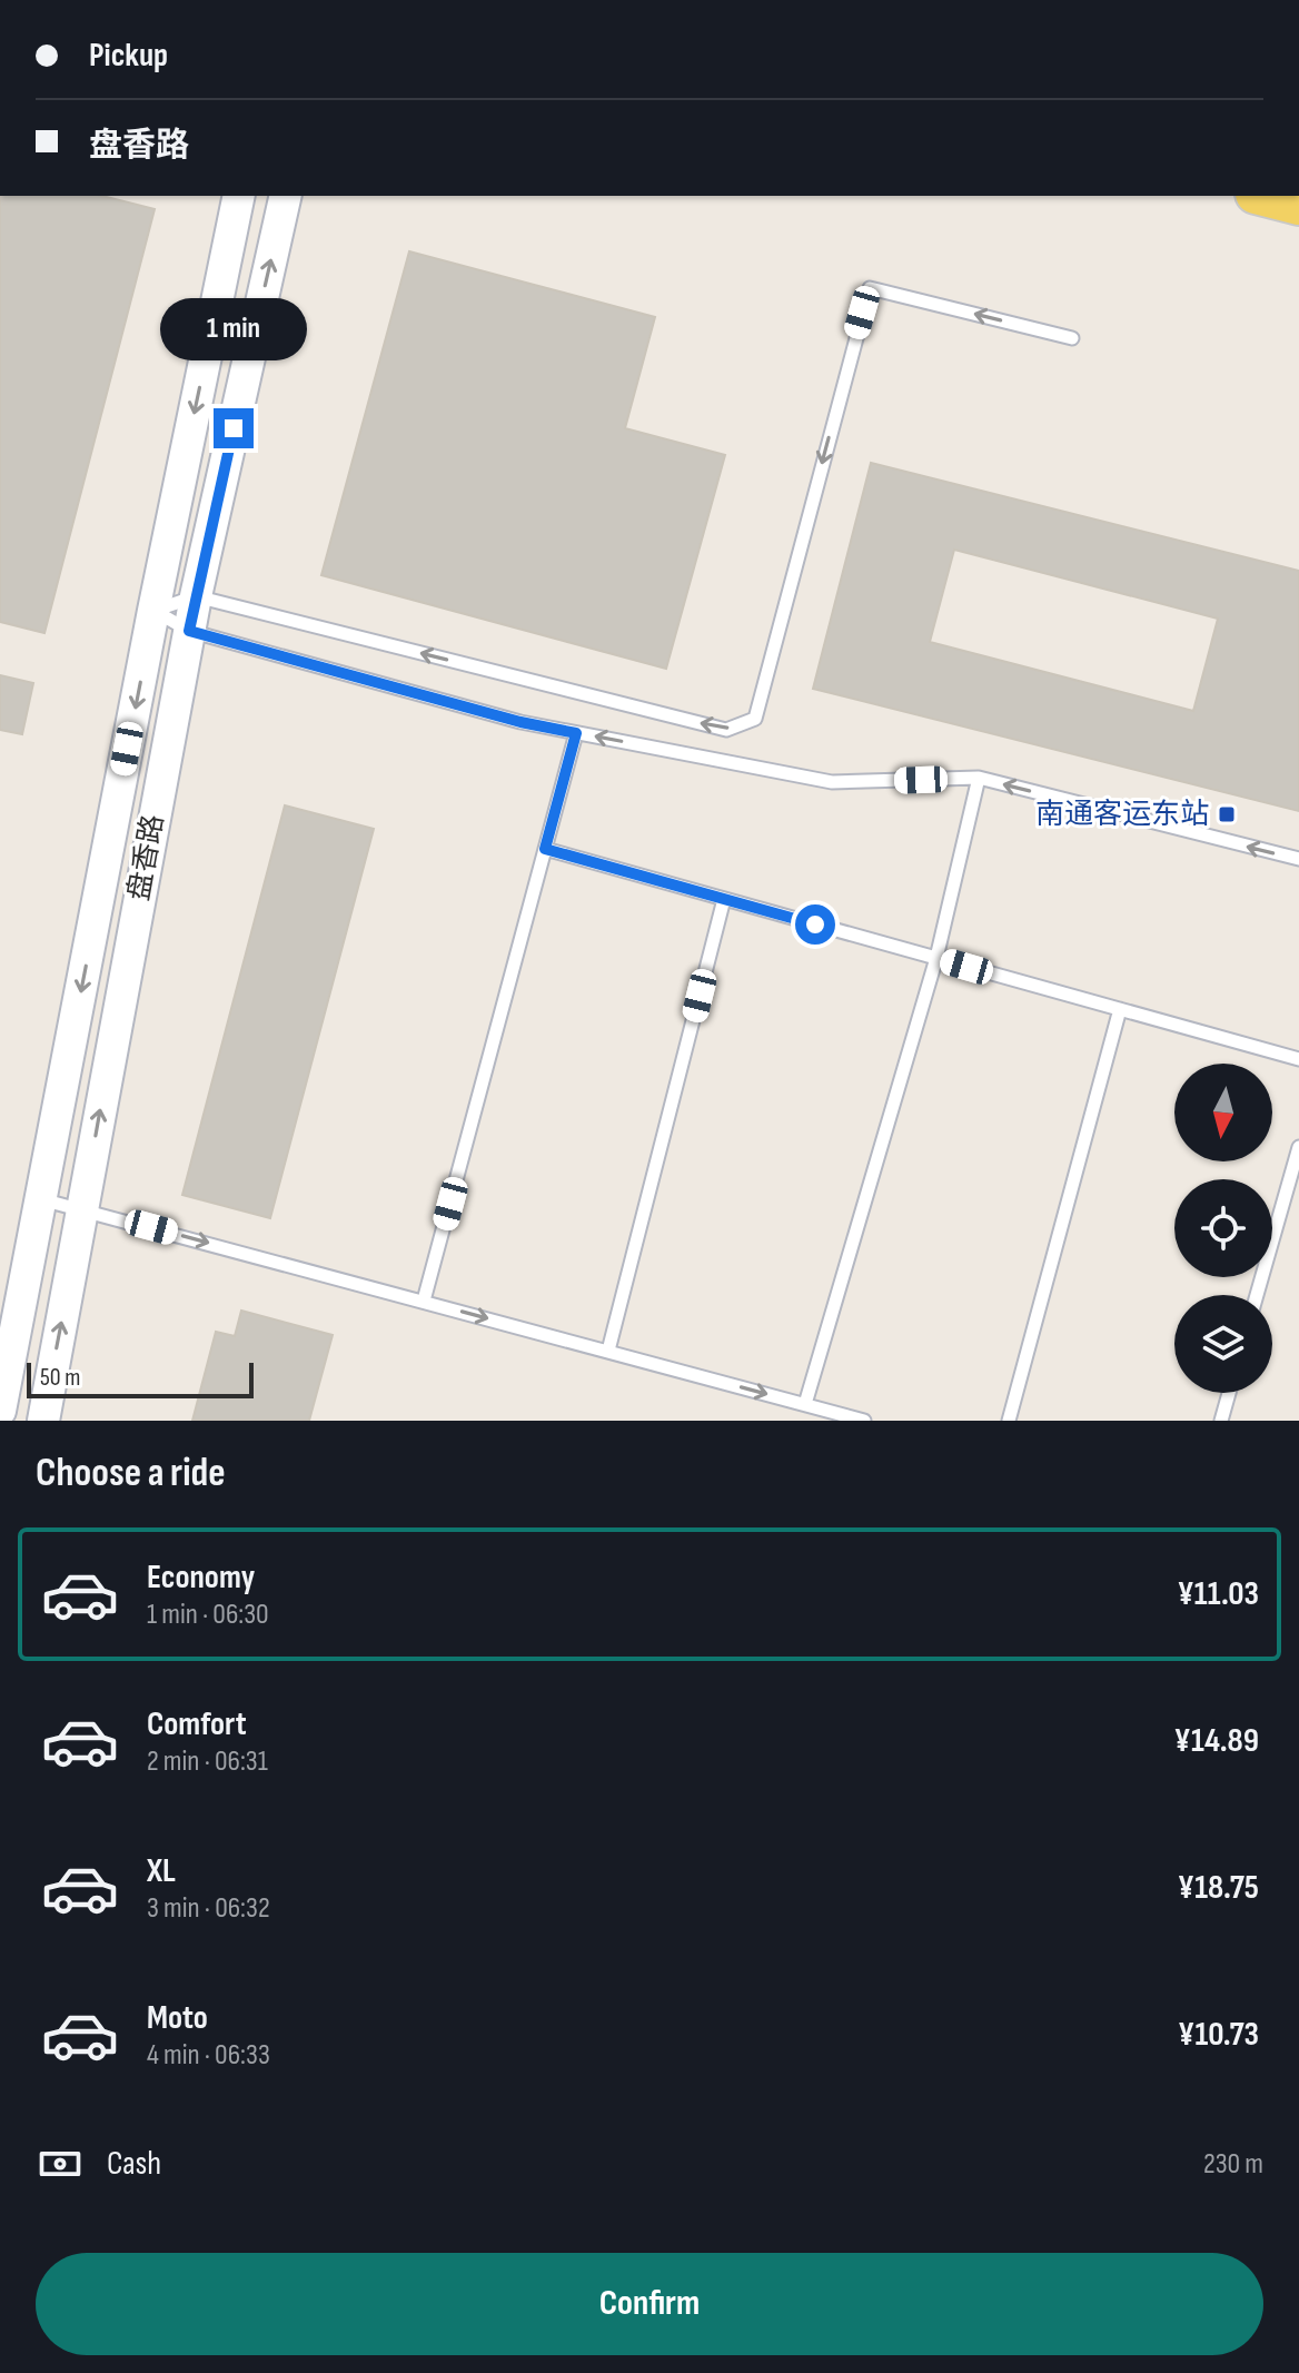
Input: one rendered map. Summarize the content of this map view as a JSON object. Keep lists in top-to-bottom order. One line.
{"streets":{"street":["盘香路"]},"places":{"transit":["南通客运东站"]},"scale_bar":"50 m","north":"bottom","page":{"banner":["Pickup","盘香路"],"bubble":"1 min","scale":"50 m","heading":"Choose a ride","list":[{"name":"Economy","note":"1 min · 06:30","value":"¥11.03"},{"name":"Comfort","note":"2 min · 06:31","value":"¥14.89"},{"name":"XL","note":"3 min · 06:32","value":"¥18.75"},{"name":"Moto","note":"4 min · 06:33","value":"¥10.73"}],"pay":["Cash","230 m"],"buttons":"Confirm"}}
